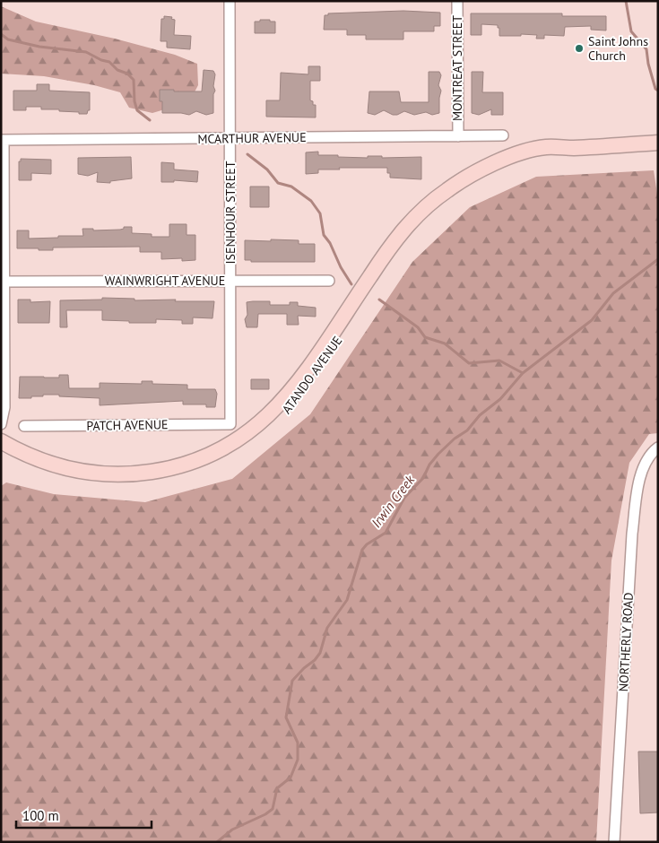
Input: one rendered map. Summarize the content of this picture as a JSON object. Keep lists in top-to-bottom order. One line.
{"streets":{"main road":["ATANDO AVENUE"],"street":["MONTREAT STREET","MCARTHUR AVENUE","ISENHOUR STREET","WAINWRIGHT AVENUE","PATCH AVENUE","NORTHERLY ROAD"]},"crossings":[["MONTREAT STREET","MCARTHUR AVENUE"],["MCARTHUR AVENUE","ISENHOUR STREET"],["ISENHOUR STREET","WAINWRIGHT AVENUE"],["ISENHOUR STREET","PATCH AVENUE"]],"water":["Irwin Creek"],"places":["Saint Johns Church"],"scale_bar":"100 m"}
